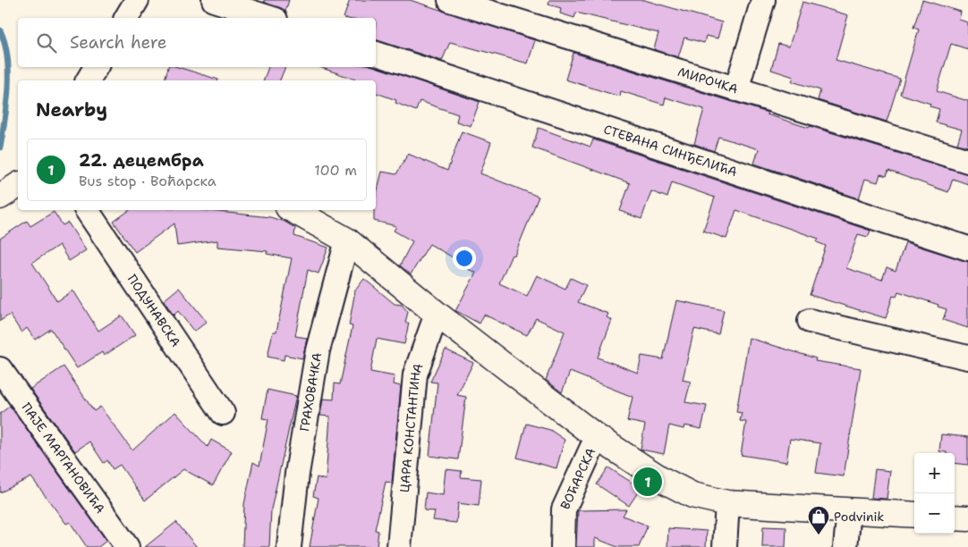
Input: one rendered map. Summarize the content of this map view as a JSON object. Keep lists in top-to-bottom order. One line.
{"streets":{"street":["МИРОЧКА","СТЕВАНА СИНЂЕЛИЋА","ПОДУНАВСКА","ГРАХОВАЧКА","ЦАРА КОНСТАНТИНА","ПАЈЕ МАРГАНОВИЋА","ВОЋАРСКА"]},"places":{"shop":["Podvinik"]},"page":{"search":"Search here","heading":"Nearby","list":[{"mark":"1","name":"22. децембра","note":"Bus stop · Воћарска","value":"100 m"}],"map_buttons":["+","−"],"pins":"1"}}
